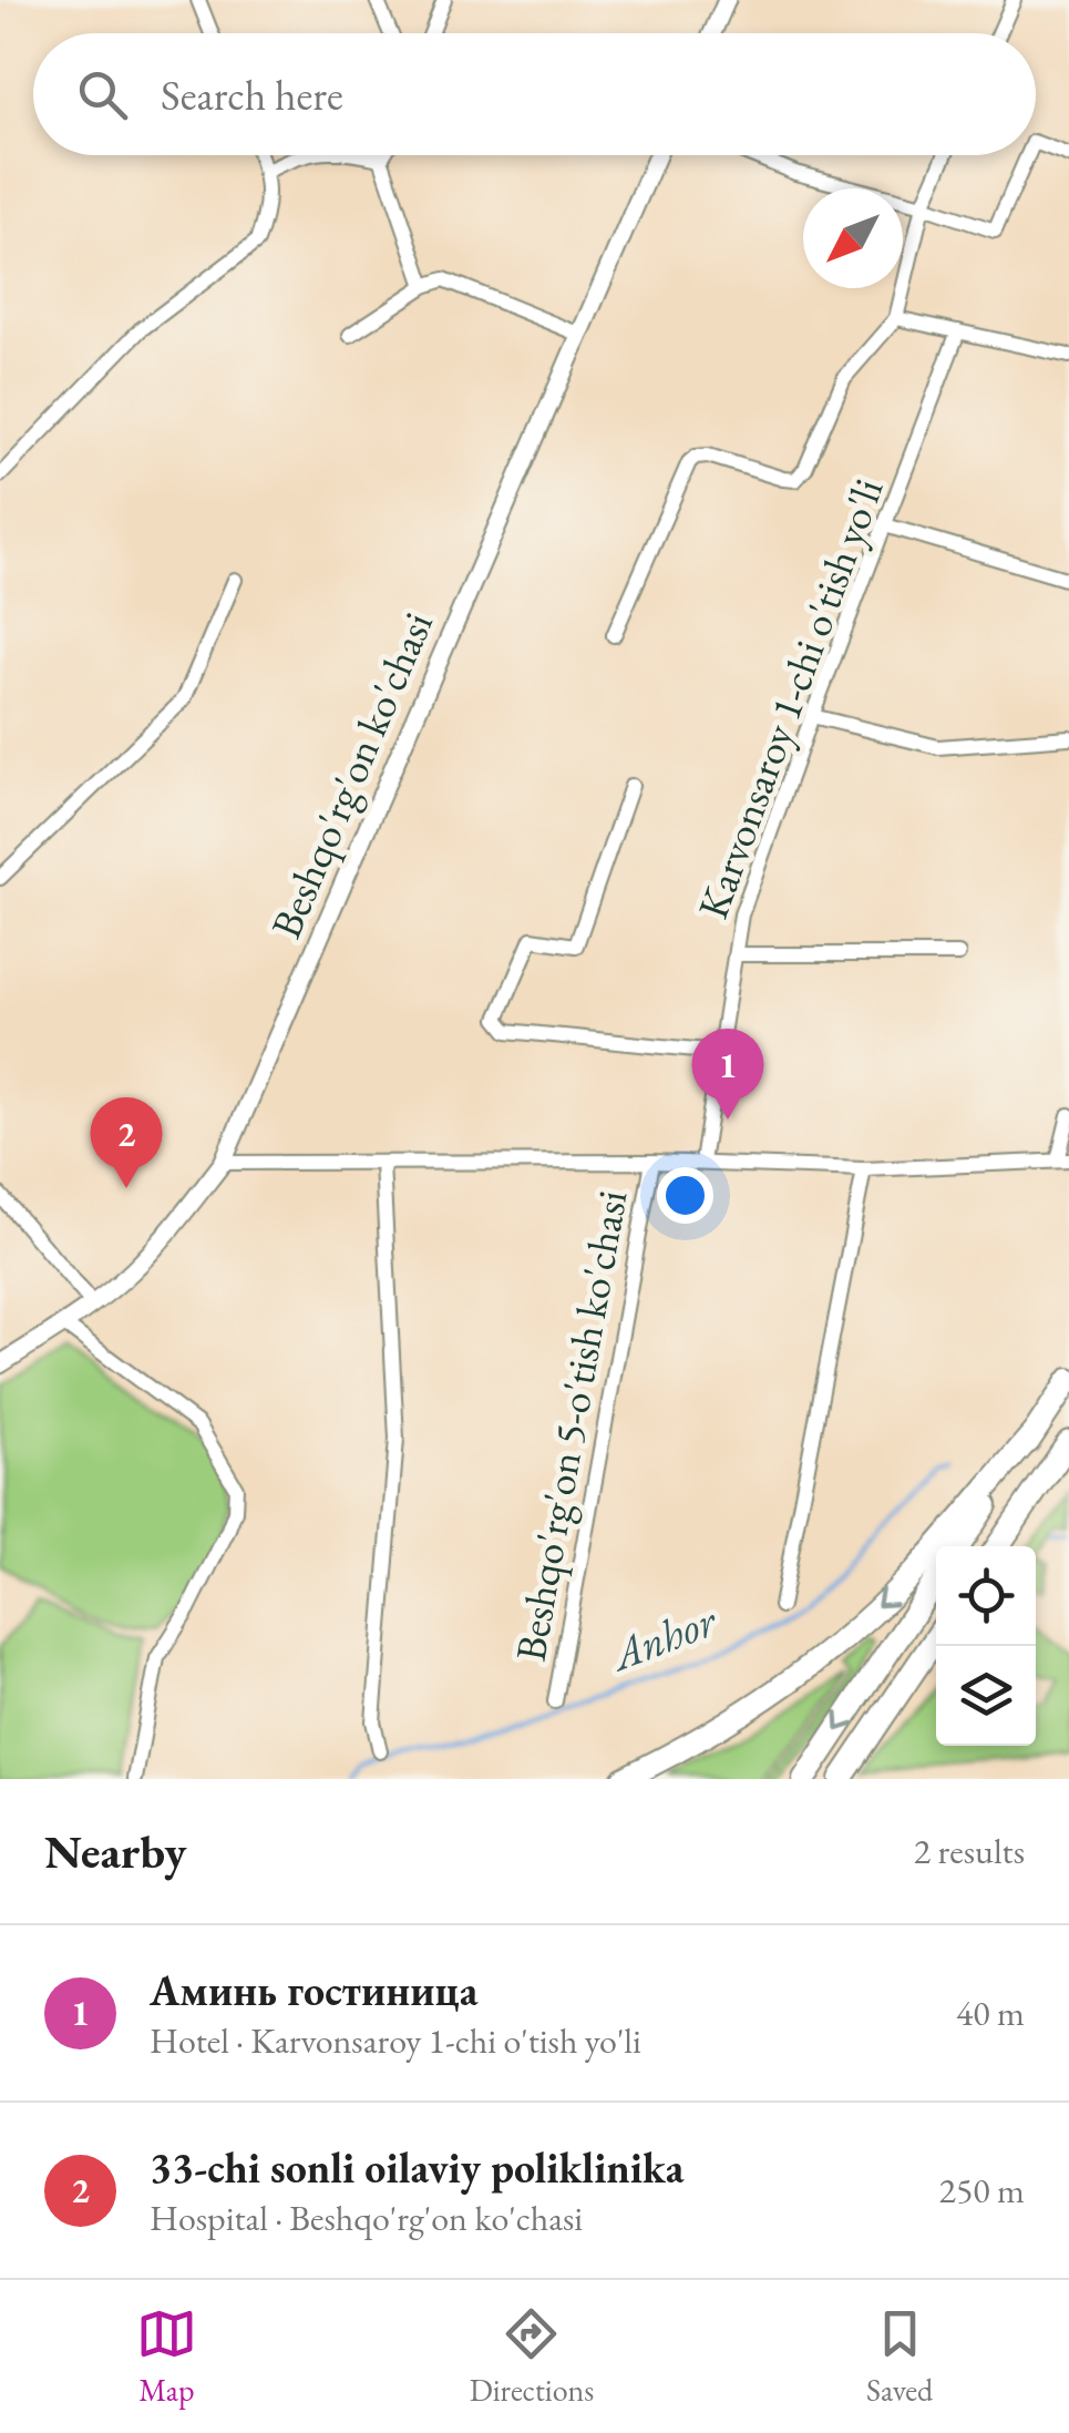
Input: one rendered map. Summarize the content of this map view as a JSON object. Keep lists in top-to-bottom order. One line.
{"streets":{"street":["Karvonsaroy 1-chi o'tish yo'li","Beshqo'rg'on ko'chasi","Beshqo'rg'on 5-o'tish ko'chasi"]},"water":["Anhor"],"north":"bottom left","page":{"search":"Search here","pins":["1","2"],"heading":["Nearby","2 results"],"list":[{"mark":"1","name":"Аминь гостиница","note":"Hotel · Karvonsaroy 1-chi o'tish yo'li","value":"40 m"},{"mark":"2","name":"33-chi sonli oilaviy poliklinika","note":"Hospital · Beshqo'rg'on ko'chasi","value":"250 m"}],"nav":["Map","Directions","Saved"]}}
